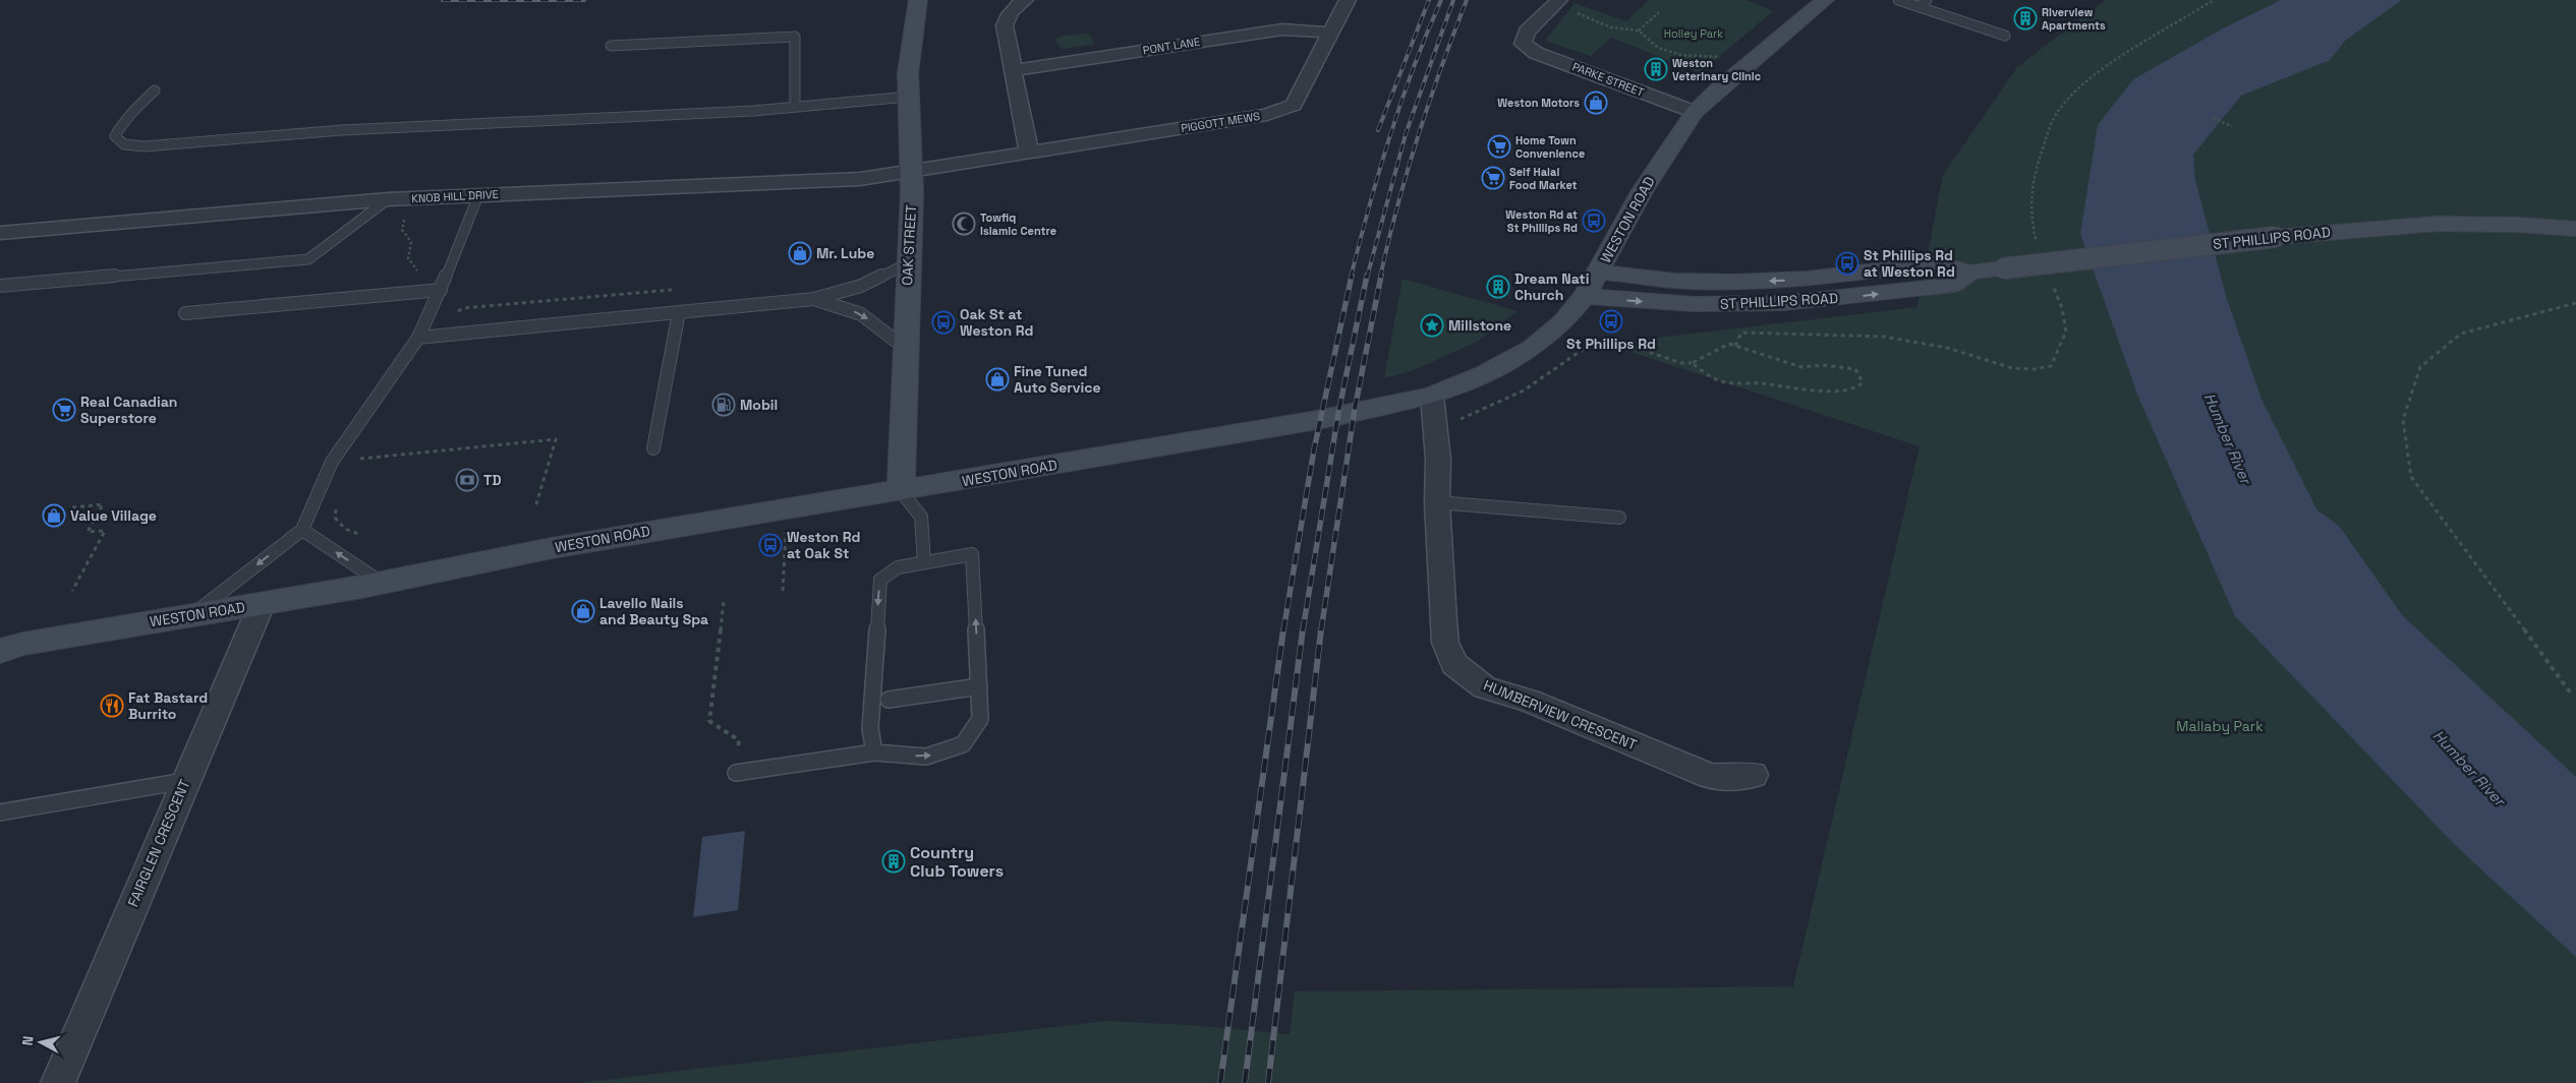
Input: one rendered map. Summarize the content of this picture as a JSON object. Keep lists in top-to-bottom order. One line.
{"streets":{"main road":["WESTON ROAD","ST PHILLIPS ROAD","OAK STREET"],"street":["PONT LANE","PARKE STREET","PIGGOTT MEWS","KNOB HILL DRIVE","HUMBERVIEW CRESCENT","FAIRGLEN CRESCENT"]},"crossings":[["PONT LANE","PIGGOTT MEWS"],["PARKE STREET","WESTON ROAD"],["PIGGOTT MEWS","KNOB HILL DRIVE"],["PIGGOTT MEWS","OAK STREET"],["KNOB HILL DRIVE","OAK STREET"],["WESTON ROAD","ST PHILLIPS ROAD"],["WESTON ROAD","OAK STREET"],["WESTON ROAD","HUMBERVIEW CRESCENT"],["WESTON ROAD","FAIRGLEN CRESCENT"]],"water":["Humber River"],"parks":["Holley Park","Mallaby Park"],"places":{"building":["Riverview Apartments","Weston Veterinary Clinic","Dream Nati Church","Country Club Towers"],"shop":["Weston Motors","Mr. Lube","Fine Tuned Auto Service","Value Village","Lavello Nails and Beauty Spa"],"supermarket":["Home Town Convenience","Seif Halal Food Market","Real Canadian Superstore"],"bus stop":["Weston Rd at St Phillips Rd","St Phillips Rd at Weston Rd","St Phillips Rd","Oak St at Weston Rd","Weston Rd at Oak St"],"mosque":["Towfiq Islamic Centre"],"place":["Millstone"],"fuel station":["Mobil"],"bank":["TD"],"restaurant":["Fat Bastard Burrito"]},"north":"left"}
